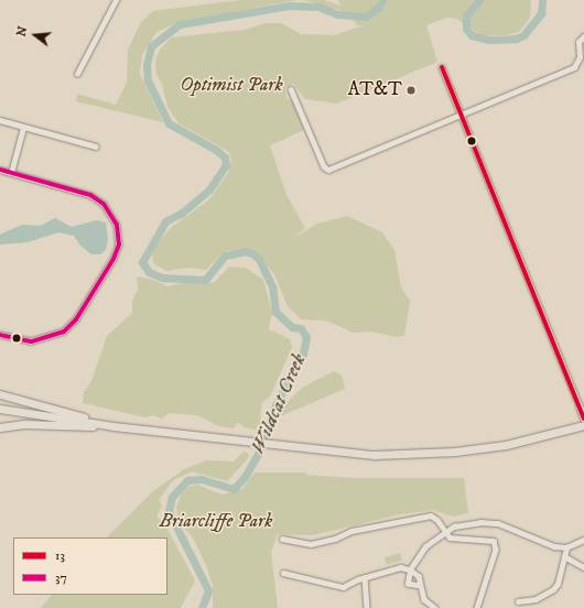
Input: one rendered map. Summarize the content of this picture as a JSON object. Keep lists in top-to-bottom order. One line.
{"water":["Wildcat Creek"],"parks":["Optimist Park","Briarcliffe Park"],"places":["AT&T"],"lines":["transit line 13","transit line 37"],"legend":["13","37"],"north":"left"}
